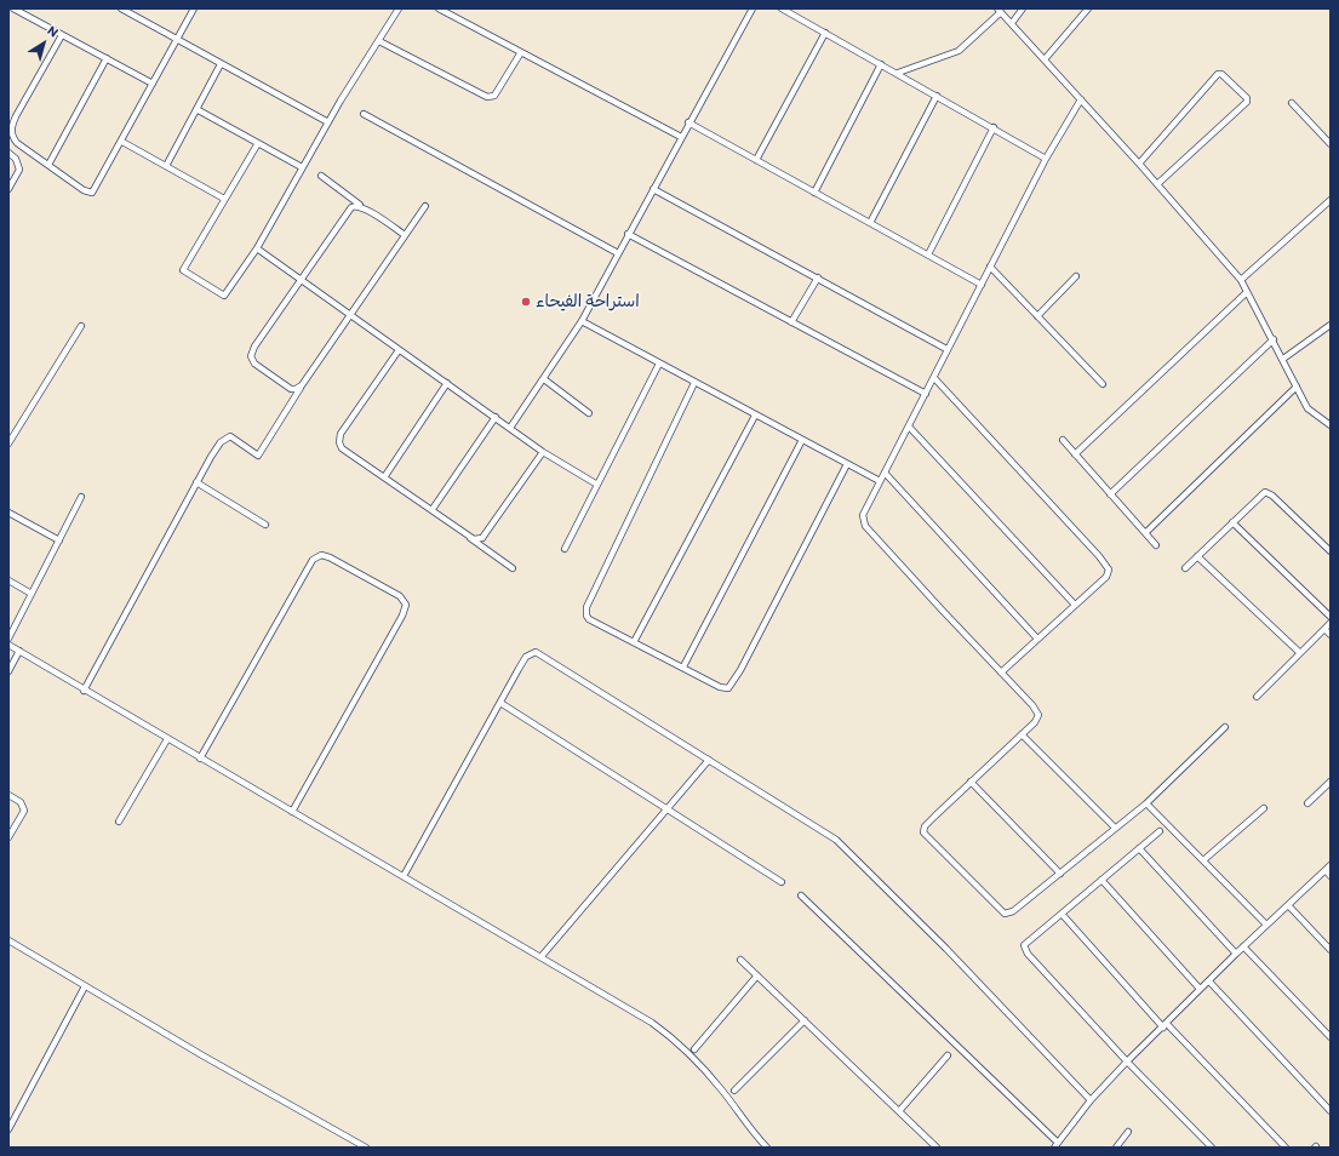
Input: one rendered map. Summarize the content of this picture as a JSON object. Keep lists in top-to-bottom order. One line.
{"places":["استراحة الفيحاء"],"north":"top right"}
